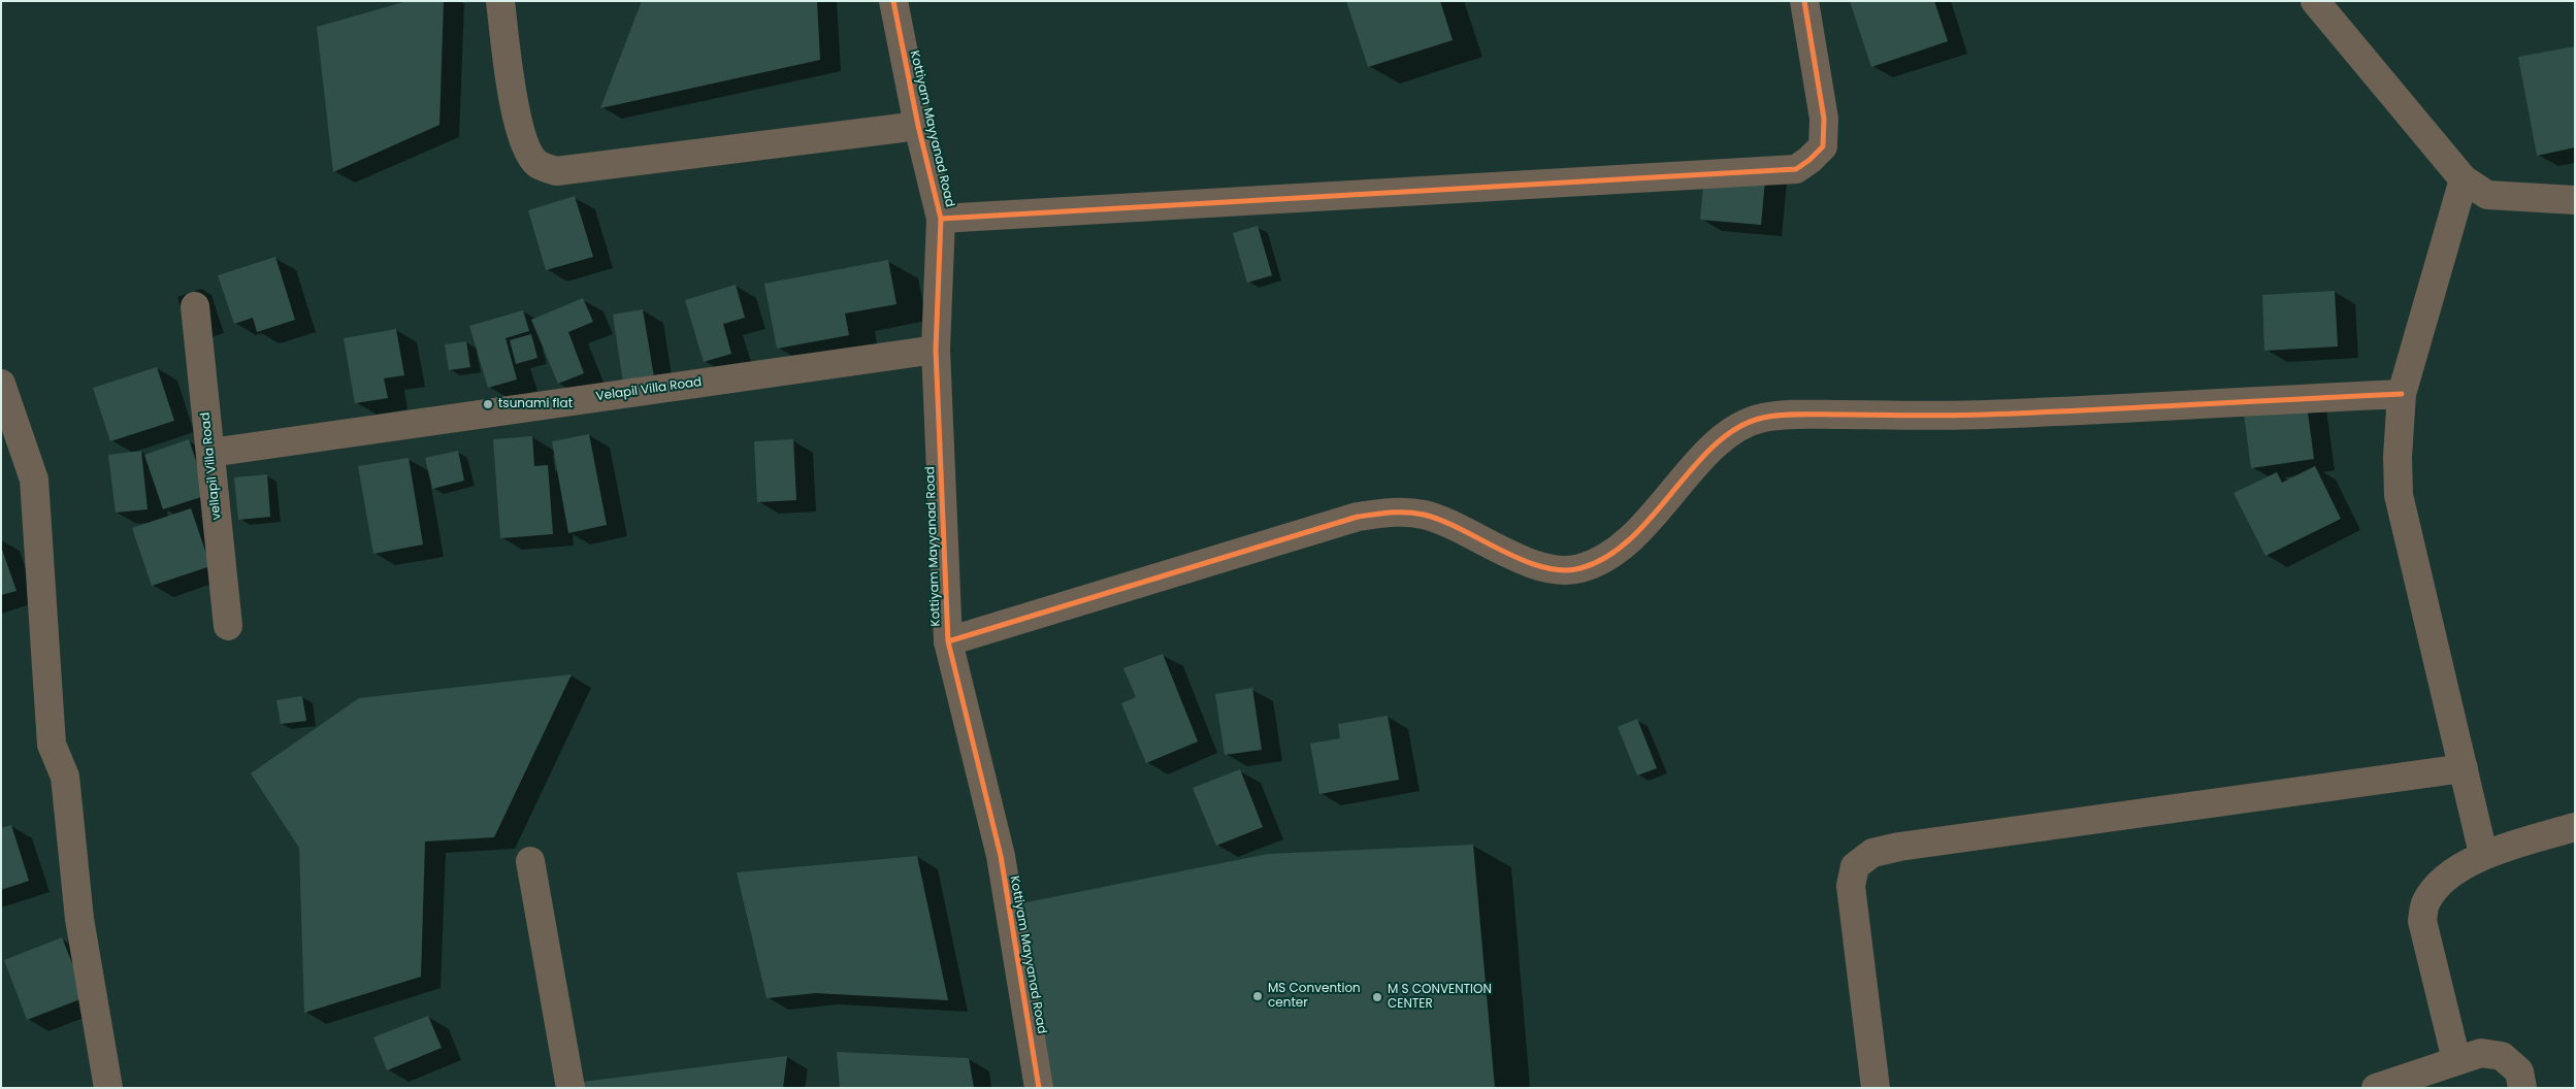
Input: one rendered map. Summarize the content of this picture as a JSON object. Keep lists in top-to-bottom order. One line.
{"streets":{"street":["Kottiyam Mayyanad Road","Velapil Villa Road","vellapil Villa Road"]},"crossings":[["Kottiyam Mayyanad Road","Velapil Villa Road"],["Velapil Villa Road","vellapil Villa Road"]],"places":["tsunami flat","MS Convention center","M S CONVENTION CENTER"]}
